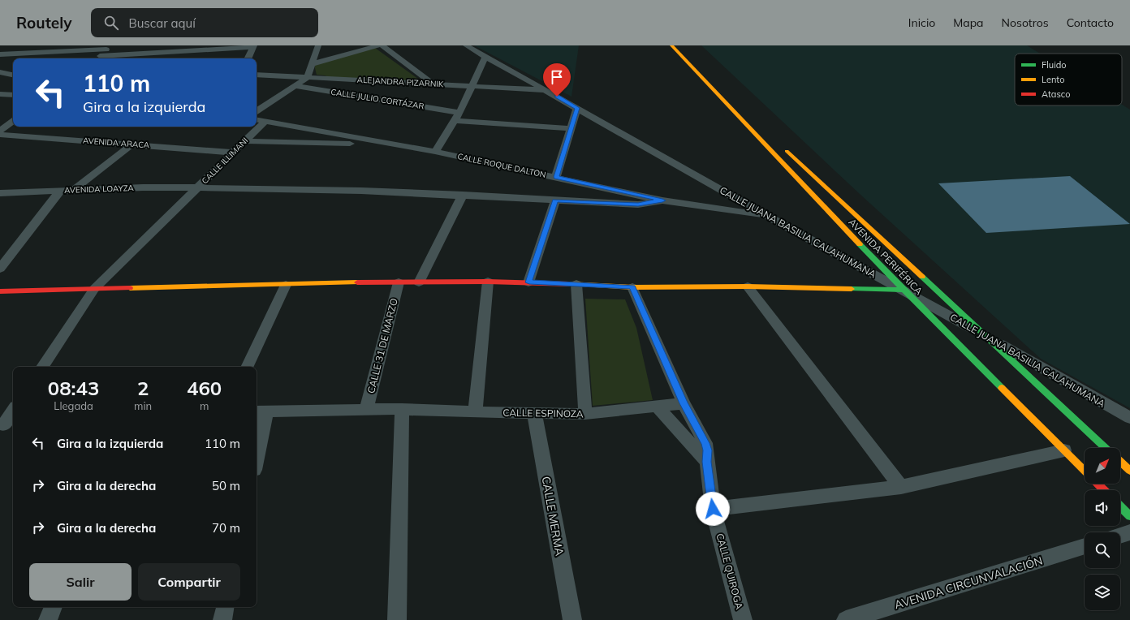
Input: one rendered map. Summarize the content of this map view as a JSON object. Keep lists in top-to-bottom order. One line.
{"streets":{"street":["ALEJANDRA PIZARNIK","CALLE JULIO CORTÁZAR","AVENIDA ARACA","CALLE ILLIMANI","CALLE ROQUE DALTON","AVENIDA LOAYZA","CALLE JUANA BASILIA CALAHUMANA","AVENIDA PERIFÉRICA","CALLE 31 DE MARZO","CALLE ESPINOZA","CALLE MERMA","CALLE QUIROGA","AVENIDA CIRCUNVALACIÓN"]},"crossings":[["ALEJANDRA PIZARNIK","CALLE JUANA BASILIA CALAHUMANA"],["AVENIDA ARACA","CALLE ILLIMANI"],["CALLE ILLIMANI","CALLE ROQUE DALTON"],["CALLE ILLIMANI","AVENIDA LOAYZA"],["CALLE ROQUE DALTON","AVENIDA LOAYZA"],["CALLE ROQUE DALTON","CALLE JUANA BASILIA CALAHUMANA"],["CALLE JUANA BASILIA CALAHUMANA","AVENIDA PERIFÉRICA"],["CALLE 31 DE MARZO","CALLE ESPINOZA"],["CALLE ESPINOZA","CALLE MERMA"],["CALLE ESPINOZA","CALLE QUIROGA"]],"legend":["Fluido","Lento","Atasco"],"north":"top right","page":{"header":"Routely","search":"Buscar aquí","nav":["Inicio","Mapa","Nosotros","Contacto"],"turn":["110 m","Gira a la izquierda"],"eta":["08:43","Llegada","2","min","460","m"],"list":[{"name":"Gira a la izquierda","value":"110 m"},{"name":"Gira a la derecha","value":"50 m"},{"name":"Gira a la derecha","value":"70 m"}],"buttons":["Salir","Compartir"]}}
